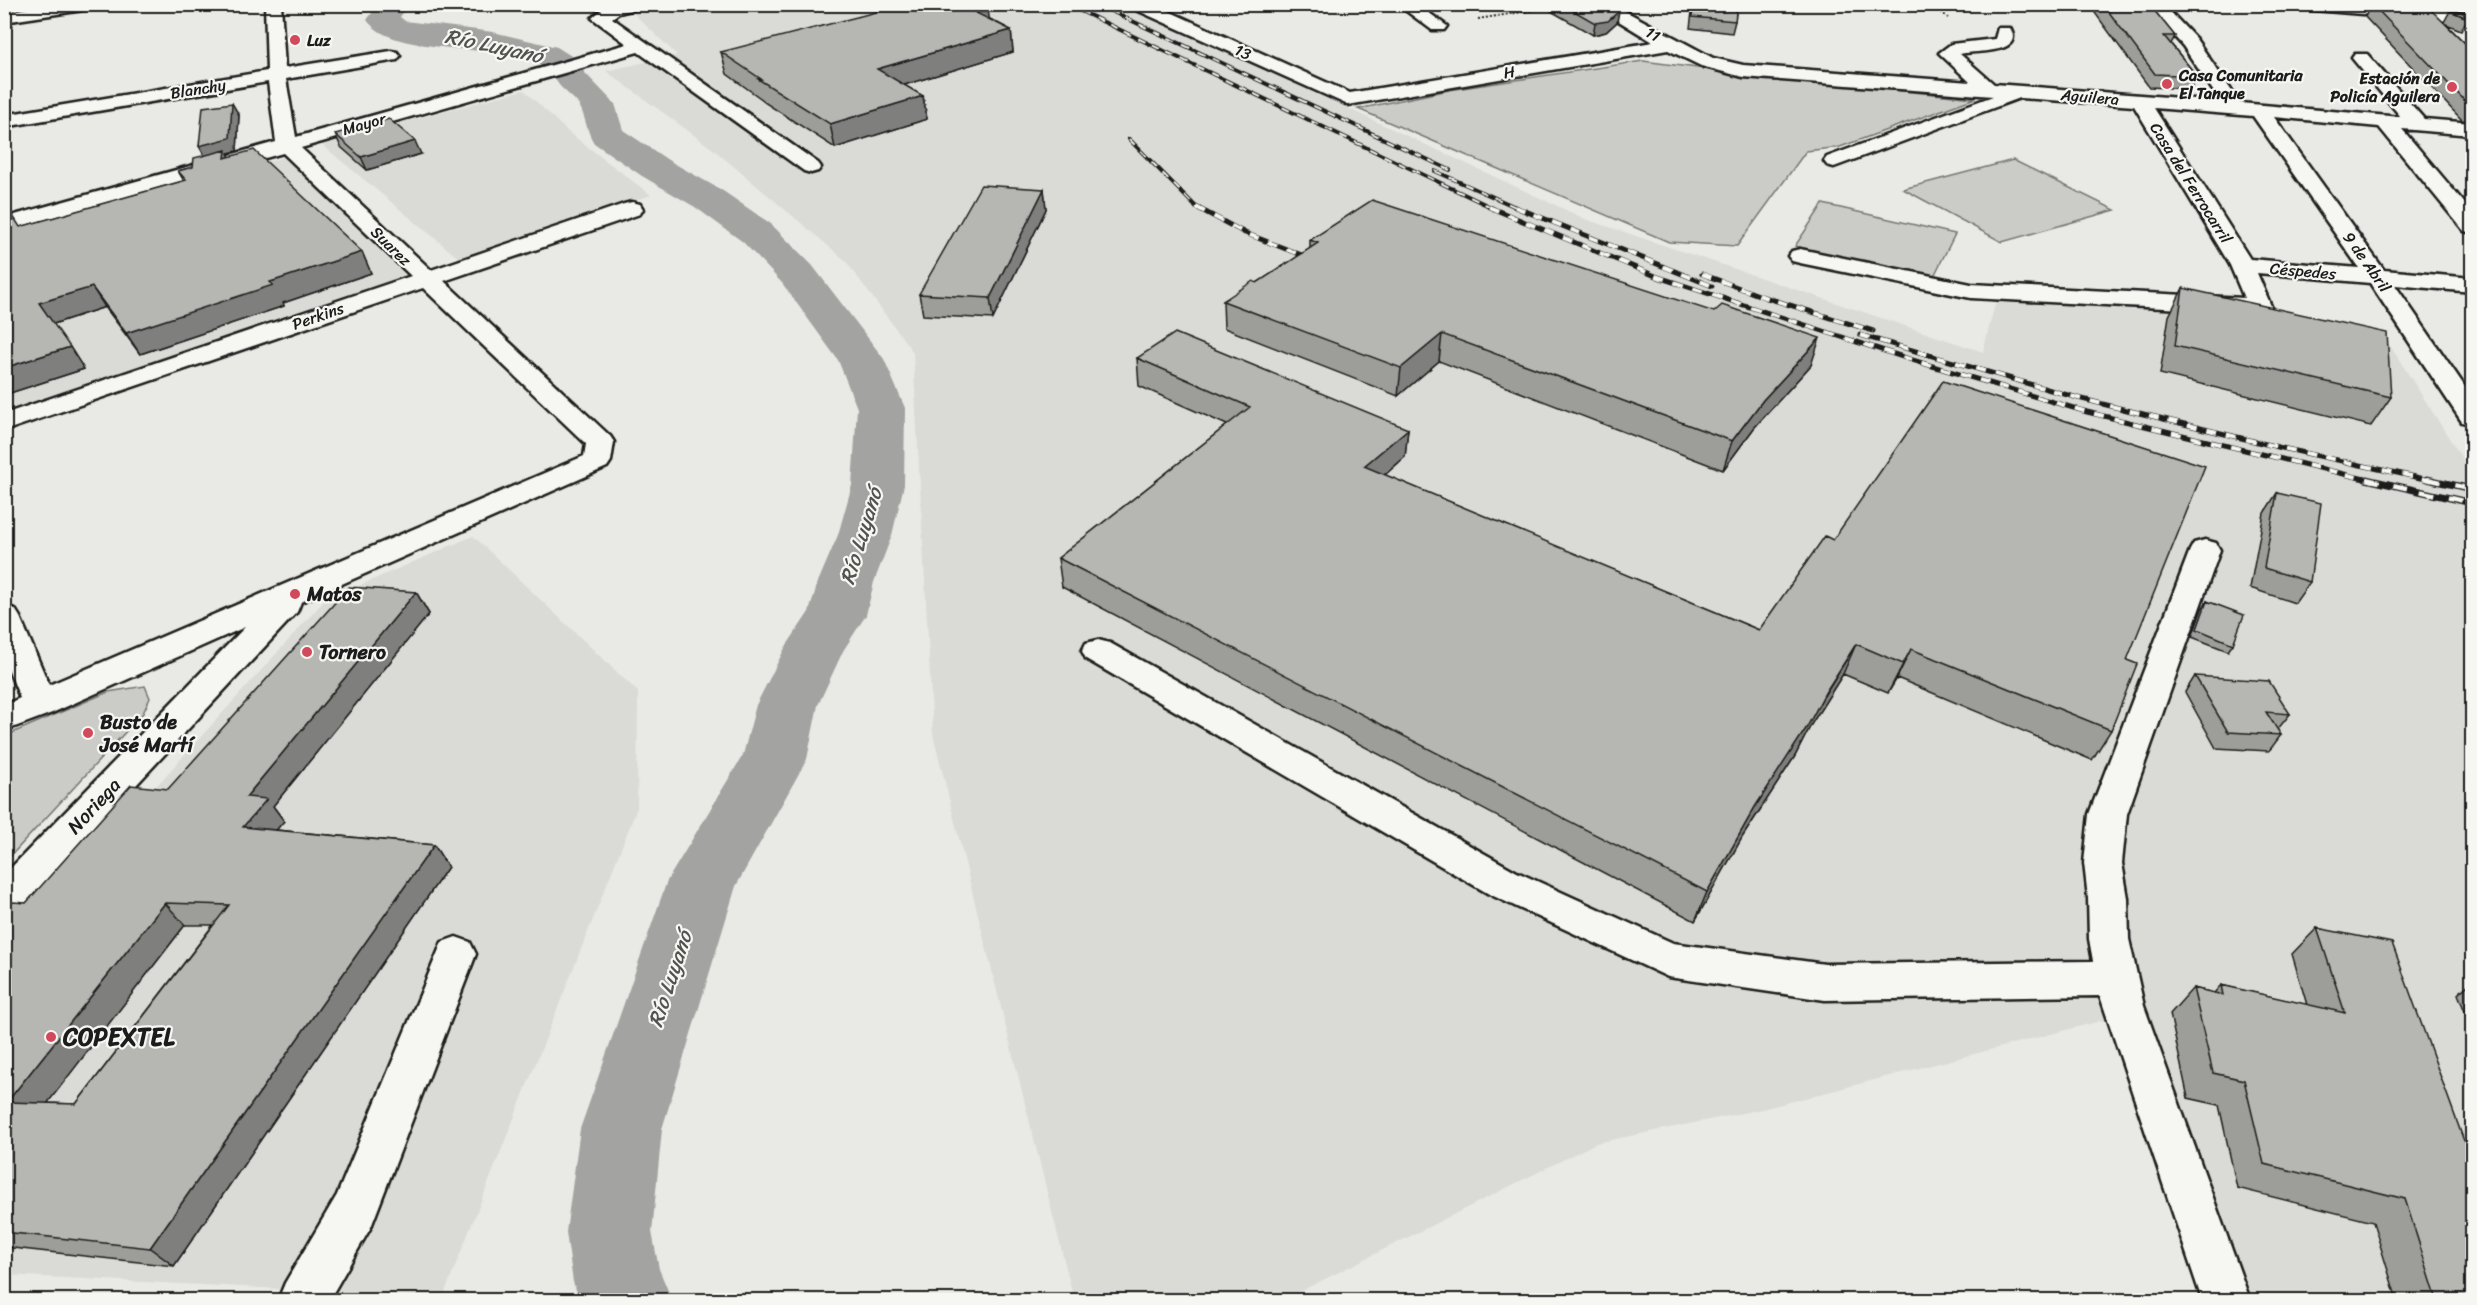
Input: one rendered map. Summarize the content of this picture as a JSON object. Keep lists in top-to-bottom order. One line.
{"streets":{"street":["11","13","H","Blanchy","Aguilera","Mayor","Casa del Ferrocarril","Suarez","9 de Abril","Céspedes","Perkins","Noriega"]},"crossings":[["11","H"],["11","Aguilera"],["13","H"],["Aguilera","Casa del Ferrocarril"],["Aguilera","9 de Abril"],["Mayor","Suarez"],["Casa del Ferrocarril","Céspedes"],["Suarez","Perkins"],["Suarez","Noriega"],["9 de Abril","Céspedes"]],"water":["Río Luyanó"],"places":["Luz","Casa Comunitaria El Tanque","Estación de Policía Aguilera","Matos","Tornero","Busto de José Martí","COPEXTEL"]}
